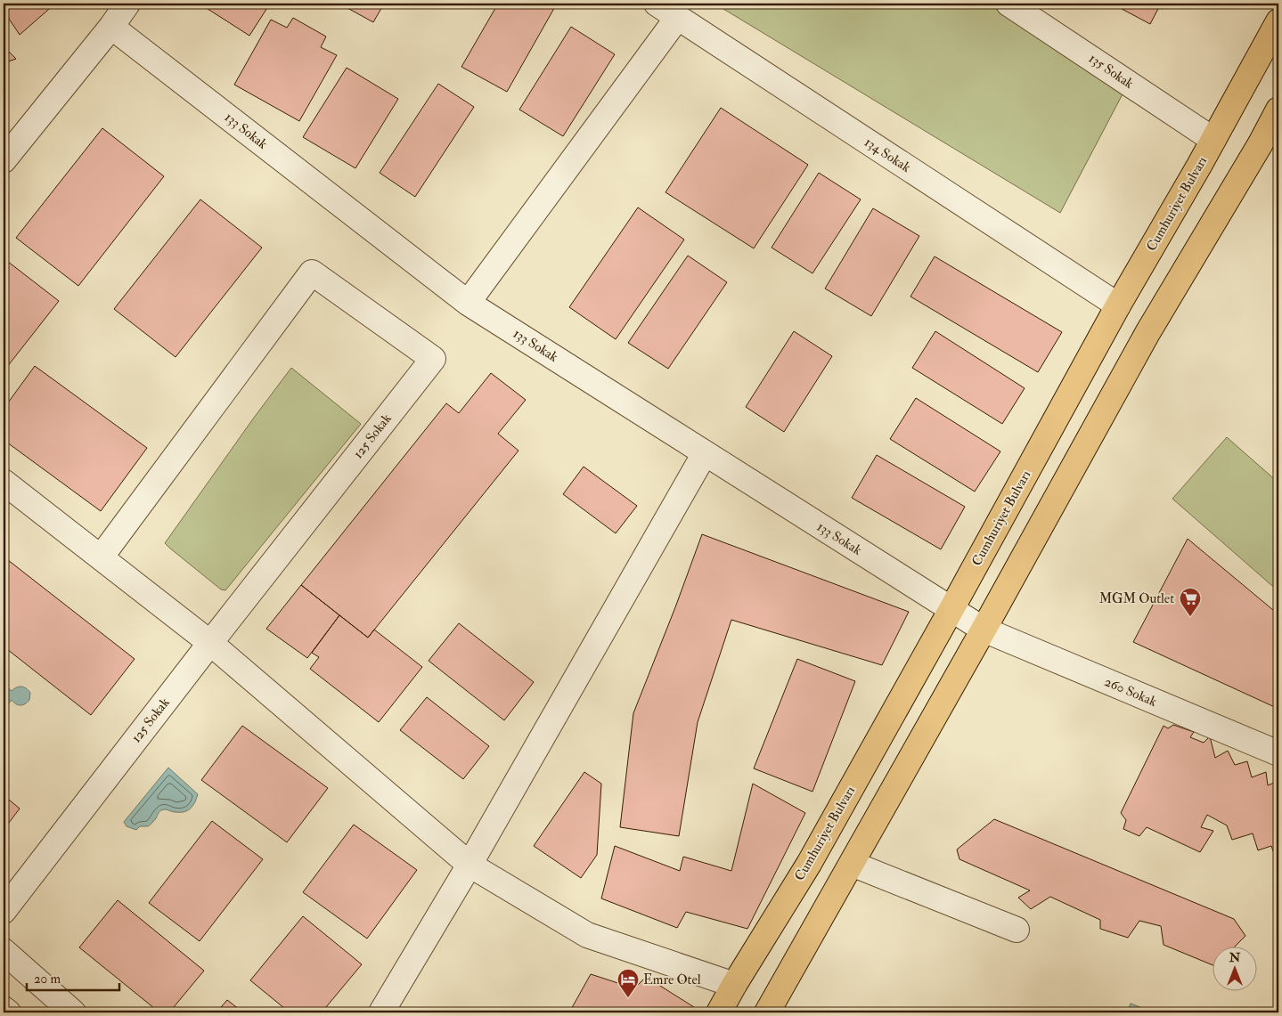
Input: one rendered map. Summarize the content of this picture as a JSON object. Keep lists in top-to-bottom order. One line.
{"streets":{"main road":["Cumhuriyet Bulvarı"],"street":["135 Sokak","133 Sokak","134 Sokak","125 Sokak","260 Sokak"]},"crossings":[["135 Sokak","Cumhuriyet Bulvarı"],["133 Sokak","Cumhuriyet Bulvarı"],["133 Sokak","260 Sokak"],["134 Sokak","Cumhuriyet Bulvarı"]],"places":{"supermarket":["MGM Outlet"],"hotel":["Emre Otel"]},"scale_bar":"20 m","north":"top"}
